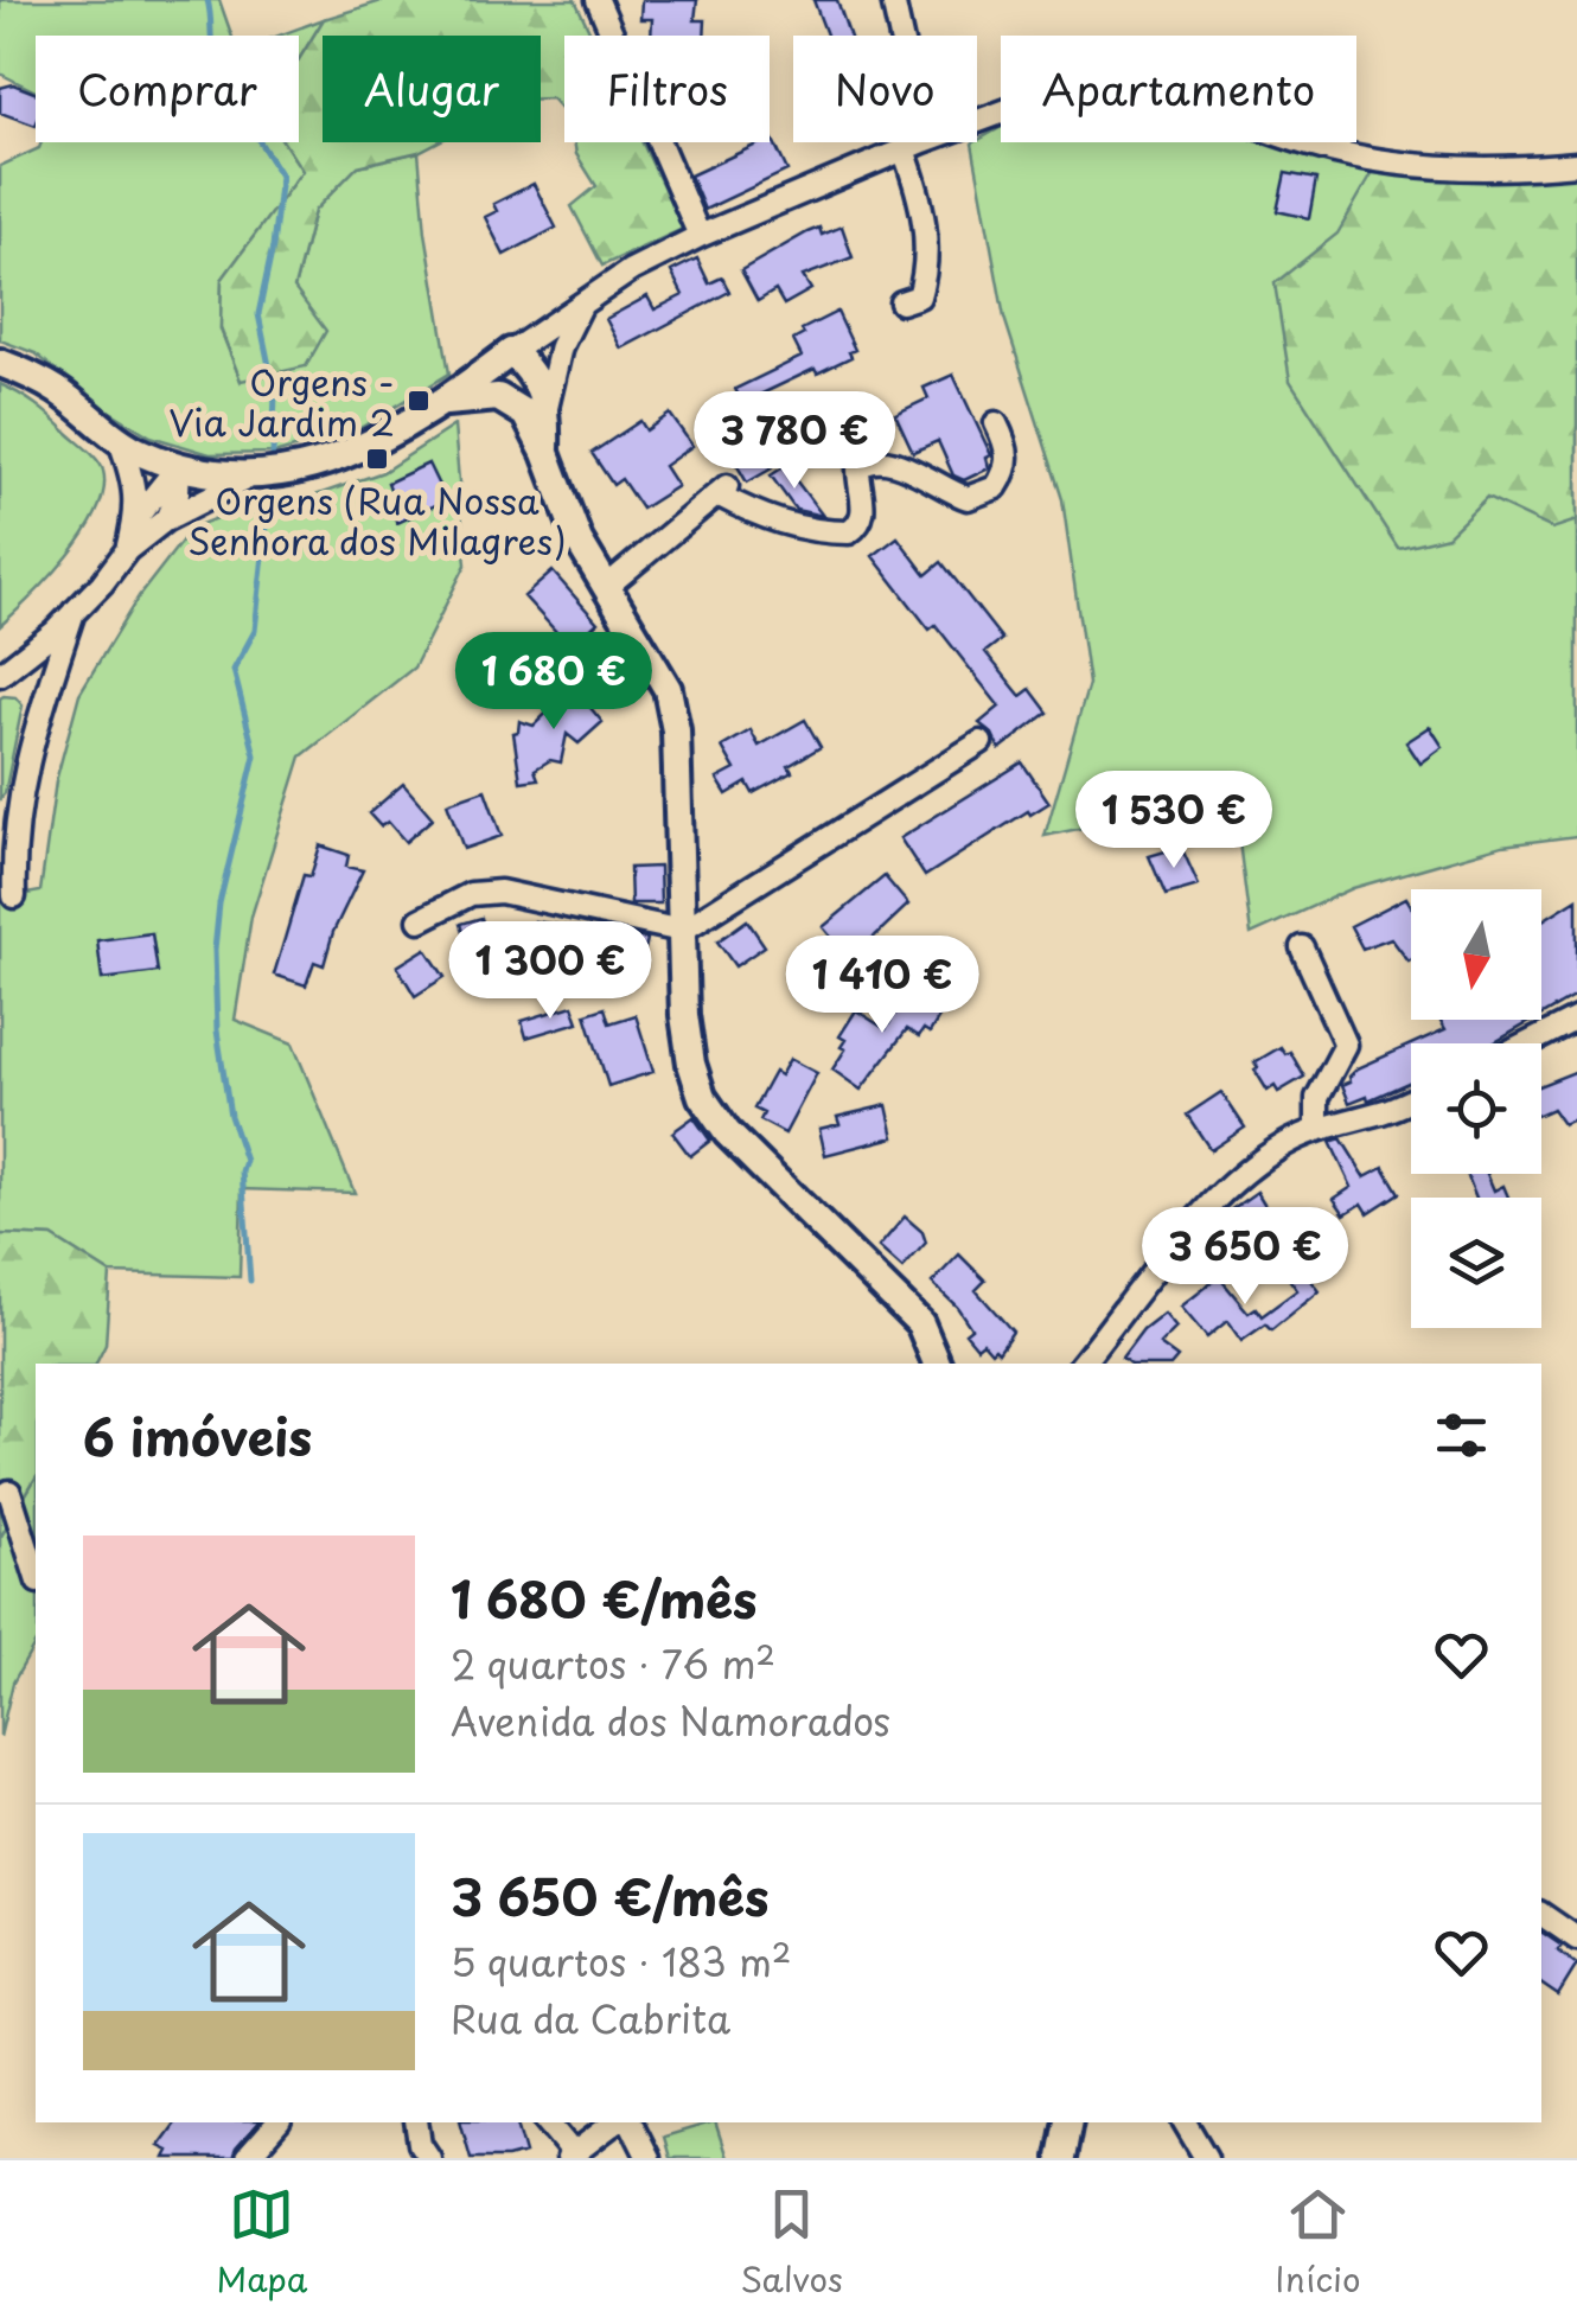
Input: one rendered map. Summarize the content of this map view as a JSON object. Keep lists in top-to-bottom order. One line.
{"places":{"transit":["Orgens - Via Jardim 2","Orgens (Rua Nossa Senhora dos Milagres)"]},"north":"bottom","page":{"chip":["Comprar","Alugar","Filtros","Novo","Apartamento"],"price":["3 780 €","1 680 €","1 530 €","1 300 €","1 410 €","3 650 €"],"heading":"6 imóveis","list":[{"name":"1 680 €/mês","note":"2 quartos · 76 m² · Avenida dos Namorados"},{"name":"3 650 €/mês","note":"5 quartos · 183 m² · Rua da Cabrita"}],"tabs":["Mapa","Salvos","Início"]}}
